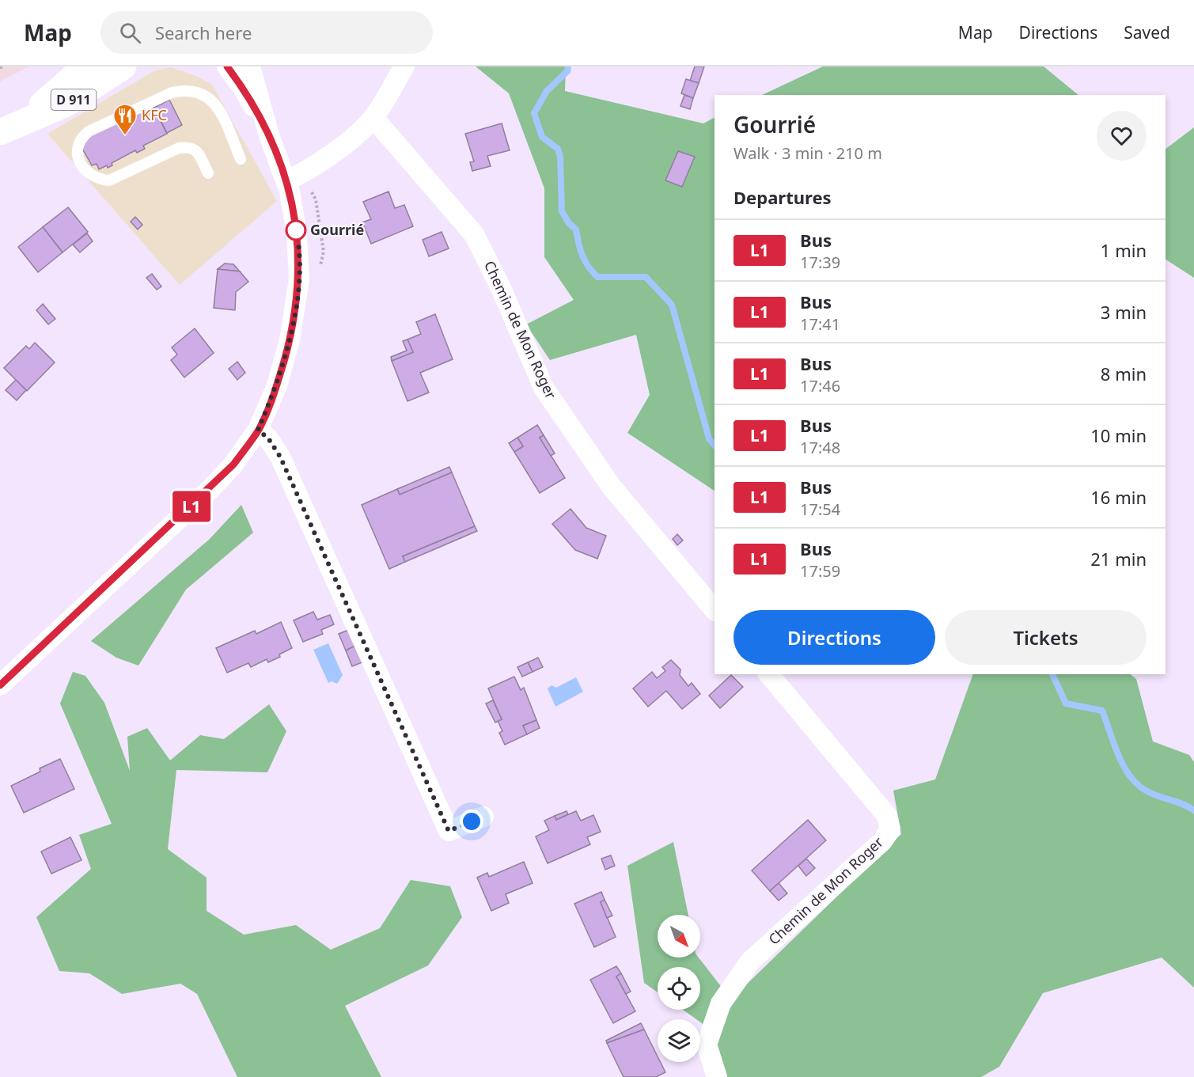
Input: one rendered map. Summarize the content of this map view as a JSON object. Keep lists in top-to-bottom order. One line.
{"streets":{"main road":["D 911"],"street":["Chemin de Mon Roger"]},"places":{"restaurant":["KFC"],"other":["Gourrié"]},"lines":["bus line L1"],"north":"bottom right","page":{"header":"Map","search":"Search here","nav":["Map","Directions","Saved"],"on_map":"L1","heading":[["Gourrié","Walk · 3 min · 210 m"],"Departures"],"list":[{"mark":"L1","name":"Bus","note":"17:39","value":"1 min"},{"mark":"L1","name":"Bus","note":"17:41","value":"3 min"},{"mark":"L1","name":"Bus","note":"17:46","value":"8 min"},{"mark":"L1","name":"Bus","note":"17:48","value":"10 min"},{"mark":"L1","name":"Bus","note":"17:54","value":"16 min"},{"mark":"L1","name":"Bus","note":"17:59","value":"21 min"}],"buttons":["Directions","Tickets"]}}
